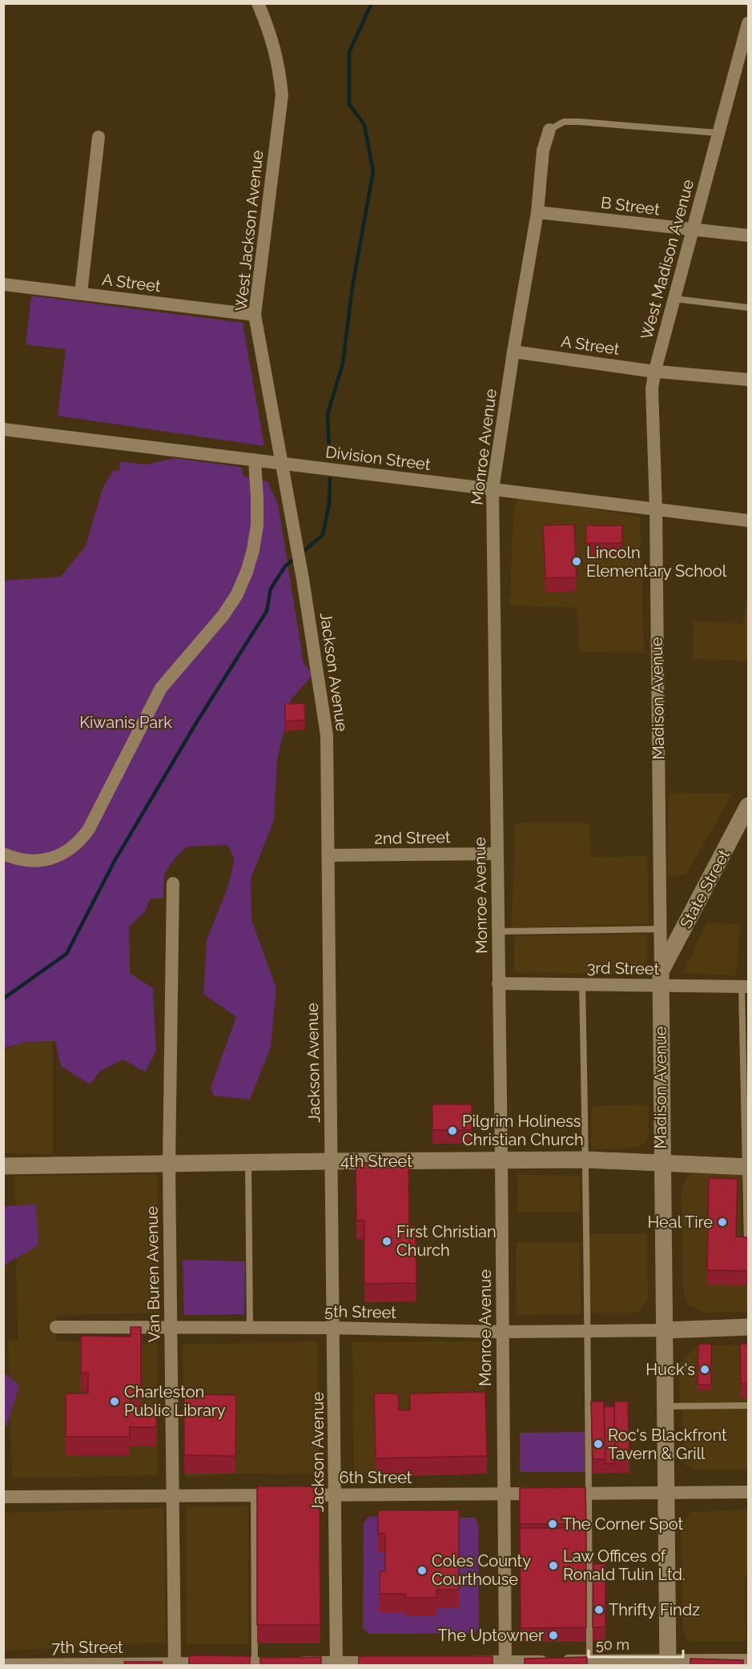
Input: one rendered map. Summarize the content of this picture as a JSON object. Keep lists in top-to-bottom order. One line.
{"streets":{"street":["B Street","West Jackson Avenue","West Madison Avenue","A Street","Monroe Avenue","Division Street","Jackson Avenue","Madison Avenue","2nd Street","State Street","3rd Street","4th Street","Van Buren Avenue","5th Street","6th Street","7th Street"]},"crossings":[["B Street","West Madison Avenue"],["B Street","Monroe Avenue"],["West Jackson Avenue","A Street"],["West Jackson Avenue","Division Street"],["West Jackson Avenue","Jackson Avenue"],["West Madison Avenue","A Street"],["West Madison Avenue","Division Street"],["West Madison Avenue","Madison Avenue"],["A Street","Monroe Avenue"],["Monroe Avenue","Division Street"],["Monroe Avenue","2nd Street"],["Monroe Avenue","3rd Street"],["Monroe Avenue","4th Street"],["Monroe Avenue","5th Street"],["Monroe Avenue","6th Street"],["Division Street","Jackson Avenue"],["Division Street","Madison Avenue"],["Jackson Avenue","2nd Street"],["Jackson Avenue","4th Street"],["Jackson Avenue","5th Street"],["Jackson Avenue","6th Street"],["Jackson Avenue","7th Street"],["Madison Avenue","State Street"],["Madison Avenue","3rd Street"],["Madison Avenue","4th Street"],["Madison Avenue","5th Street"],["Madison Avenue","6th Street"],["State Street","3rd Street"],["4th Street","Van Buren Avenue"],["Van Buren Avenue","5th Street"],["Van Buren Avenue","6th Street"],["Van Buren Avenue","7th Street"]],"parks":["Kiwanis Park"],"places":["Lincoln Elementary School","Pilgrim Holiness Christian Church","Heal Tire","First Christian Church","Huck's","Charleston Public Library","Roc's Blackfront Tavern & Grill","The Corner Spot","Law Offices of Ronald Tulin Ltd.","Coles County Courthouse","Thrifty Findz","The Uptowner"],"scale_bar":"50 m"}
